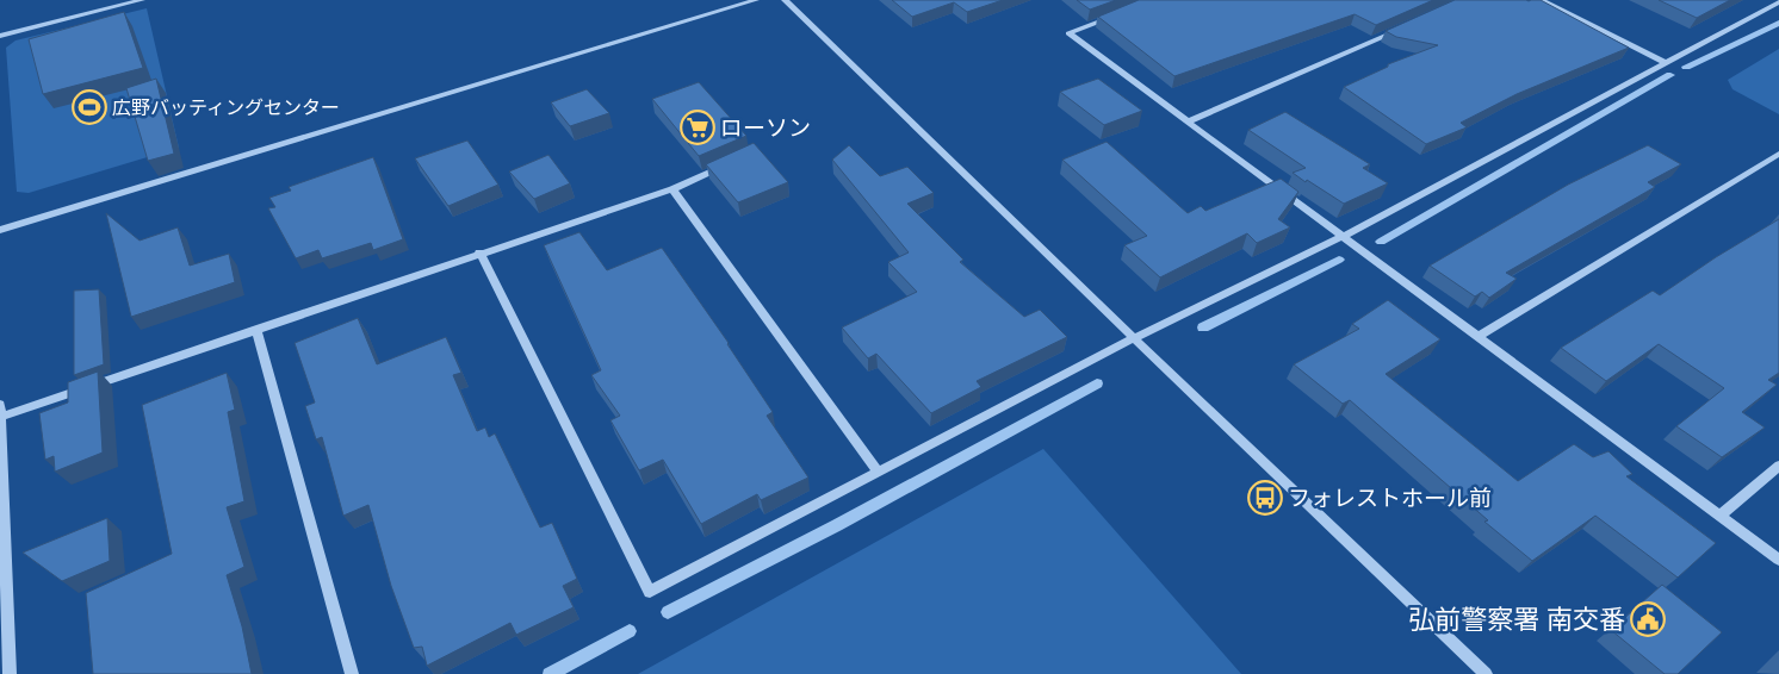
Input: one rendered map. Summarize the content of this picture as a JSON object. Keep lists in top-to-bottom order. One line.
{"places":{"sports":["広野バッティングセンター"],"supermarket":["ローソン"],"bus stop":["フォレストホール前"],"public building":["弘前警察署 南交番"]}}
